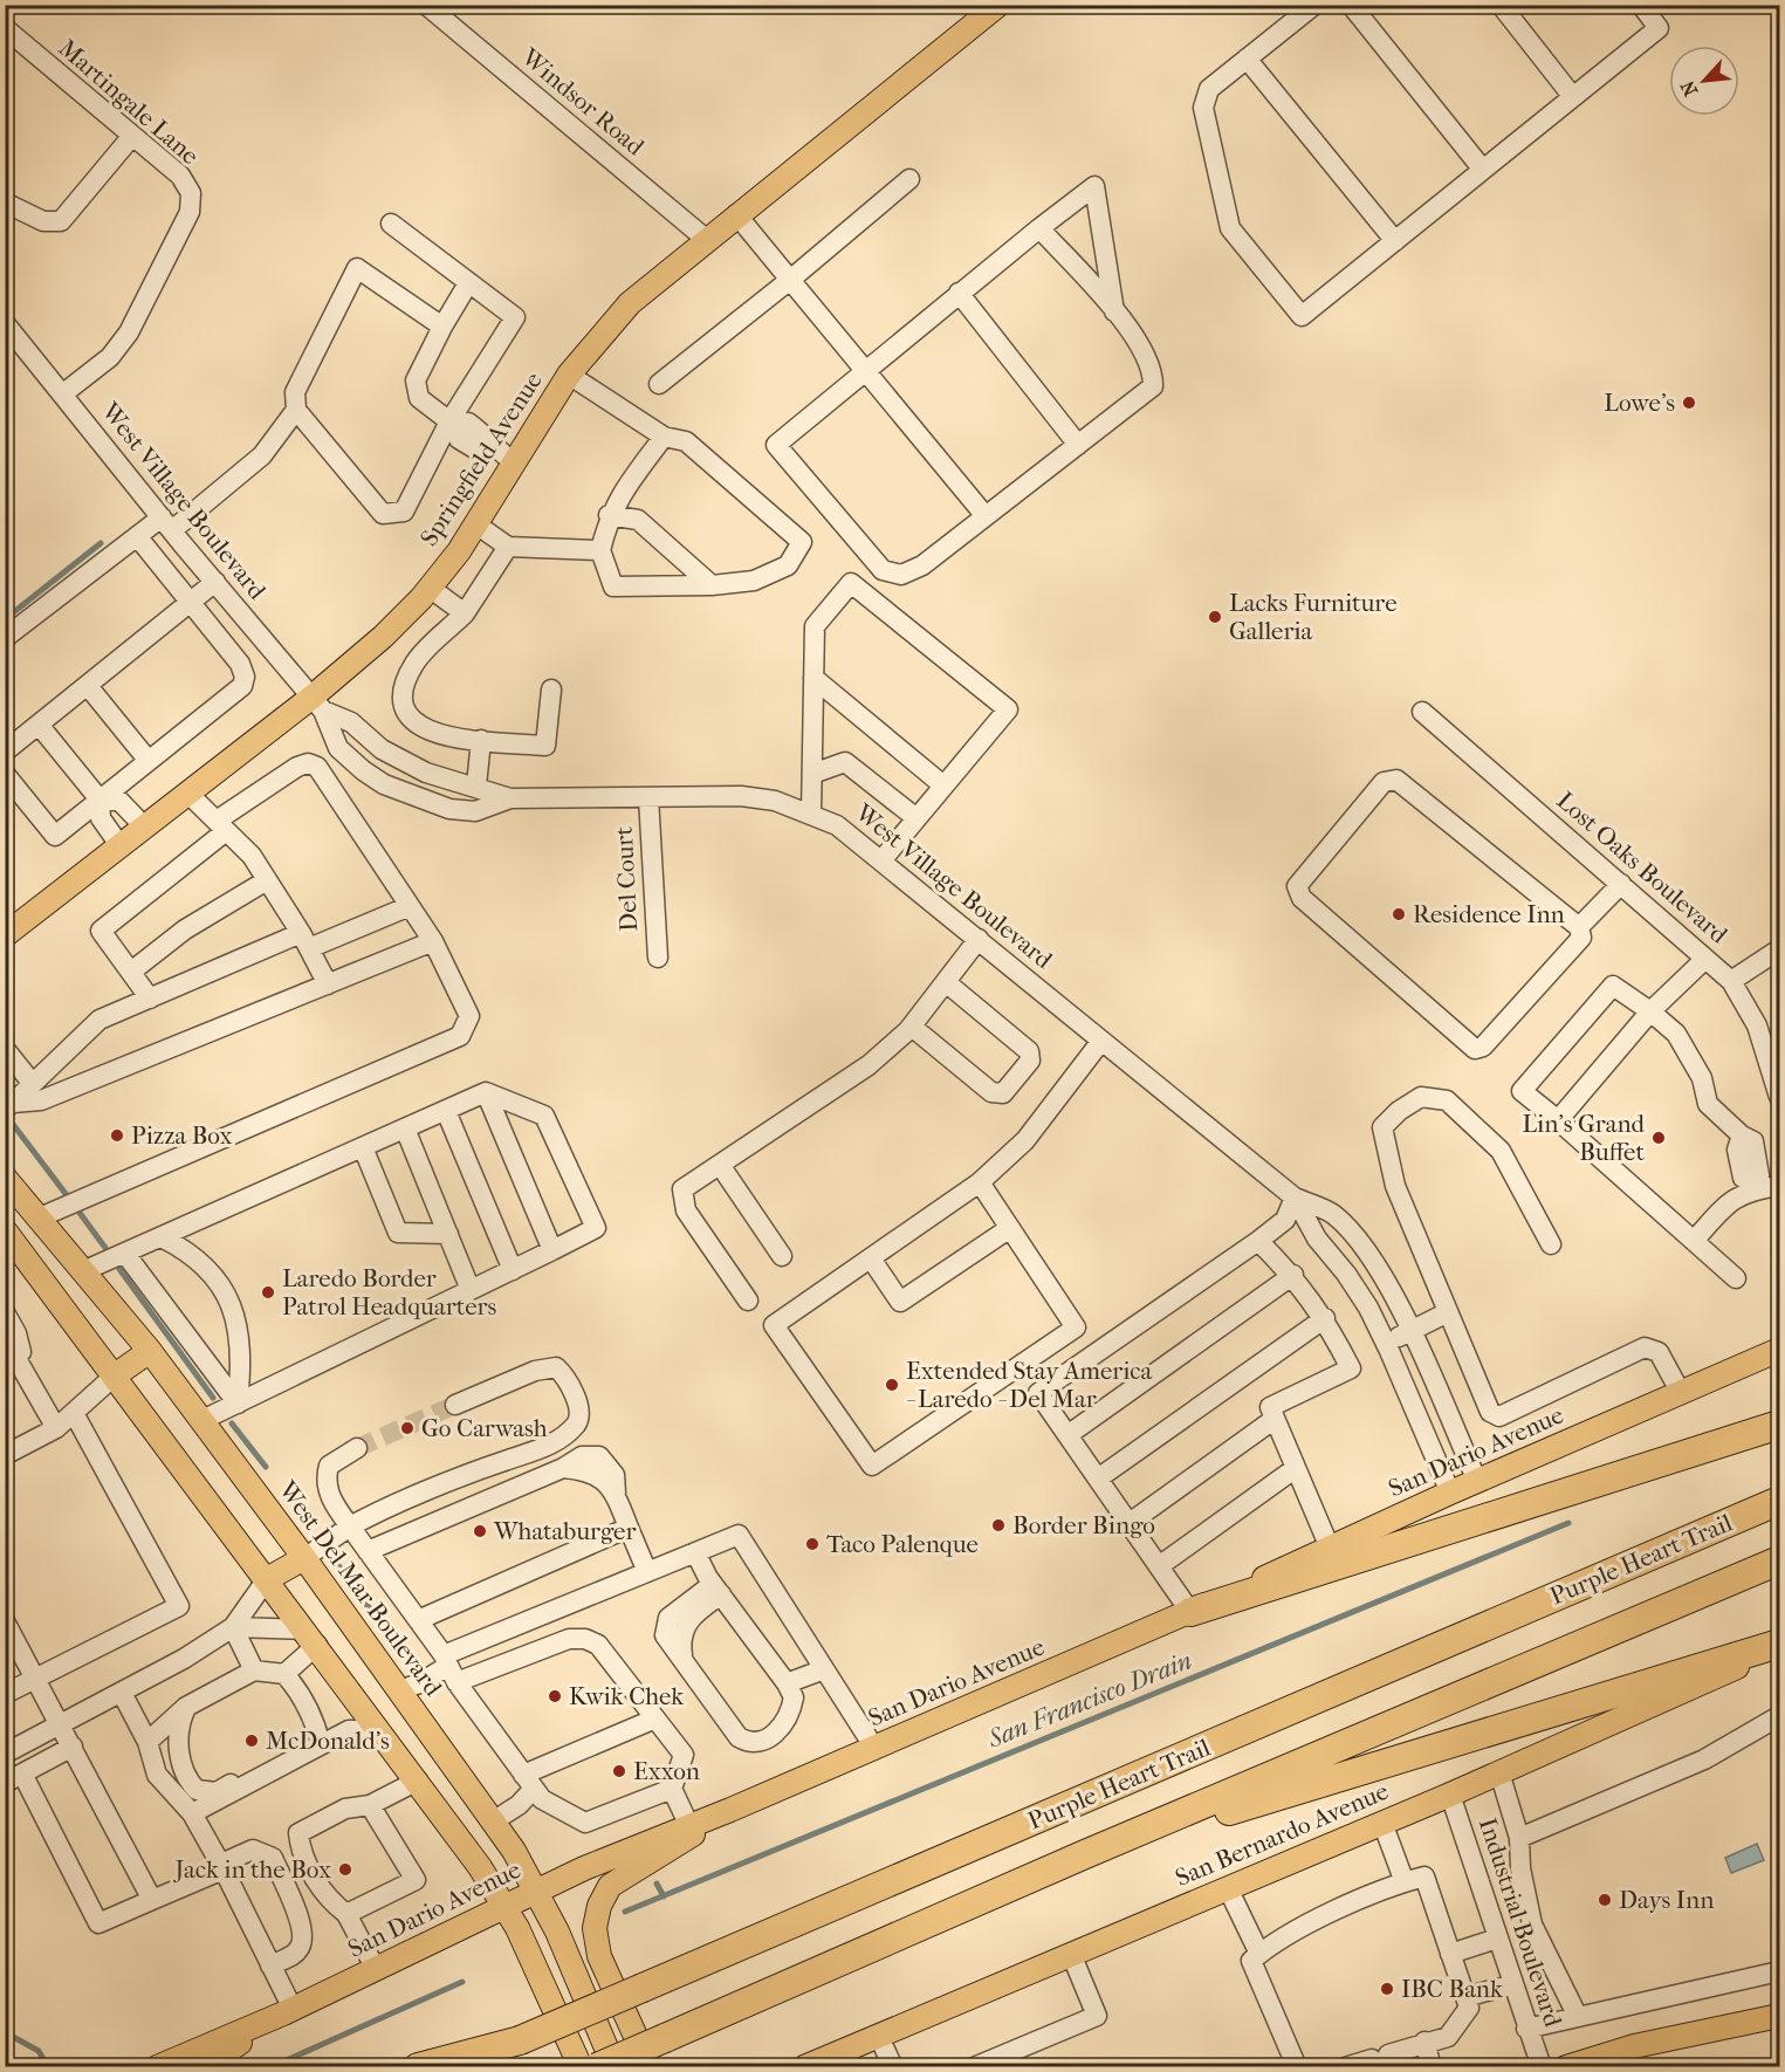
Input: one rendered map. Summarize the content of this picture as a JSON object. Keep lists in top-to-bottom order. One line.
{"streets":{"highway":["Purple Heart Trail"],"main road":["Springfield Avenue","San Dario Avenue","West Del Mar Boulevard","San Bernardo Avenue"],"street":["Martingale Lane","Windsor Road","West Village Boulevard","Lost Oaks Boulevard","Del Court","Industrial Boulevard"]},"crossings":[["Martingale Lane","West Village Boulevard"],["Windsor Road","Springfield Avenue"],["Springfield Avenue","West Village Boulevard"],["West Village Boulevard","Del Court"],["West Village Boulevard","San Dario Avenue"],["San Dario Avenue","West Del Mar Boulevard"],["San Bernardo Avenue","Industrial Boulevard"]],"water":["San Francisco Drain"],"places":["Lowe's","Lacks Furniture Galleria","Residence Inn","Pizza Box","Lin's Grand Buffet","Laredo Border Patrol Headquarters","Extended Stay America - Laredo - Del Mar","Go Carwash","Border Bingo","Whataburger","Taco Palenque","Kwik Chek","McDonald's","Exxon","Jack in the Box","Days Inn","IBC Bank"],"north":"bottom left"}
